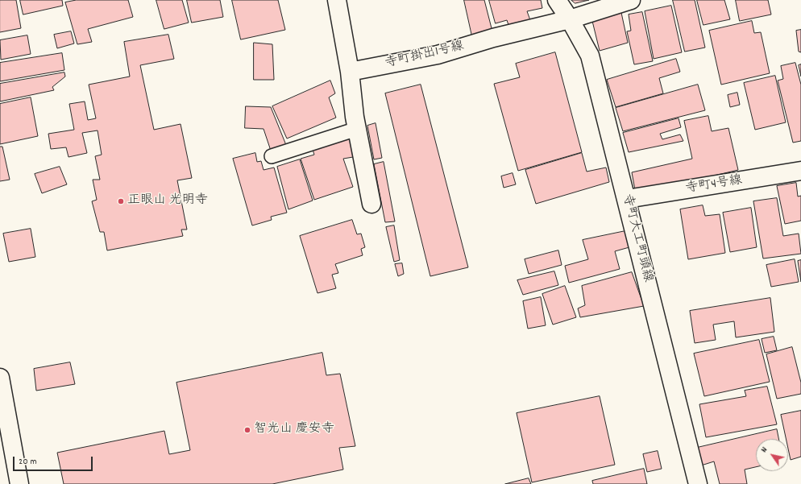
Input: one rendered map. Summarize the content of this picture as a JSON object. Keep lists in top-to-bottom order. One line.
{"streets":{"street":["寺町掛出1号線","寺町4号線","寺町大工町頭線"]},"crossings":[["寺町掛出1号線","寺町大工町頭線"],["寺町4号線","寺町大工町頭線"]],"places":["正眼山 光明寺","智光山 慶安寺"],"scale_bar":"20 m","north":"top left"}
